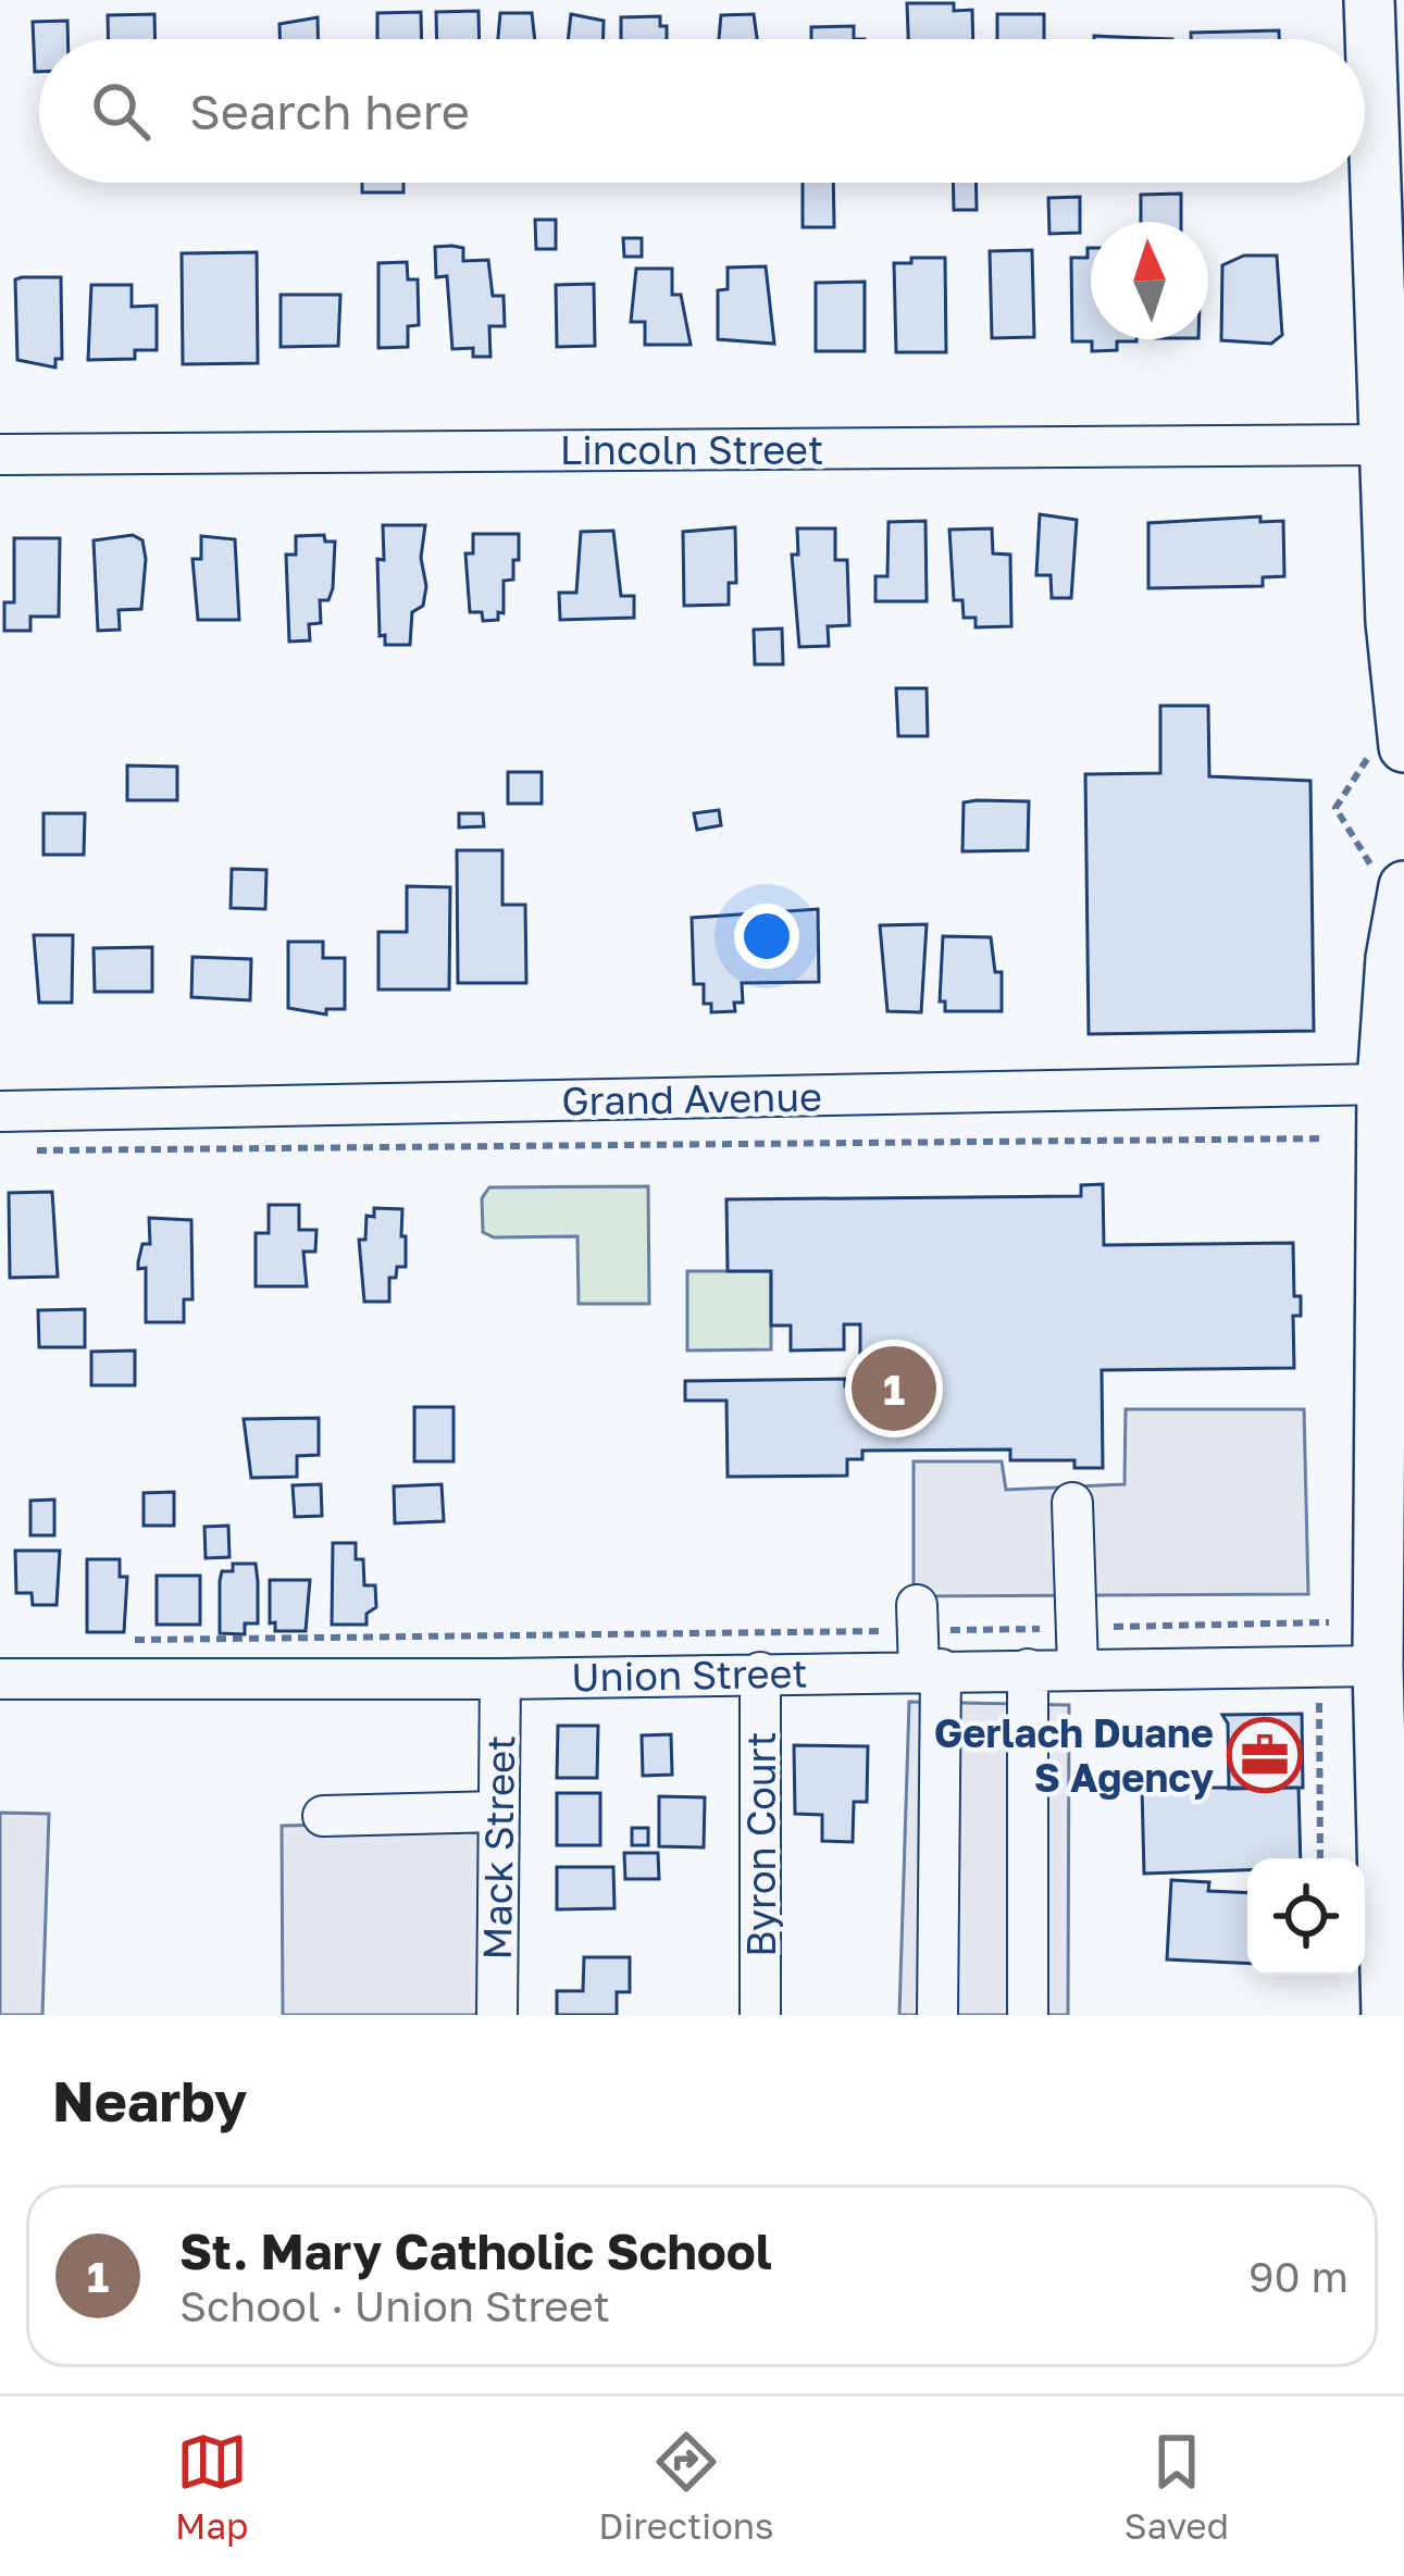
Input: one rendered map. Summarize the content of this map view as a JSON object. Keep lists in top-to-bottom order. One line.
{"streets":{"street":["Lincoln Street","Grand Avenue","Union Street","Byron Court","Mack Street"]},"crossings":[["Union Street","Byron Court"],["Union Street","Mack Street"]],"places":{"office":["Gerlach Duane S Agency"]},"north":"top","page":{"search":"Search here","pins":"1","heading":"Nearby","list":[{"mark":"1","name":"St. Mary Catholic School","note":"School · Union Street","value":"90 m"}],"nav":["Map","Directions","Saved"]}}
